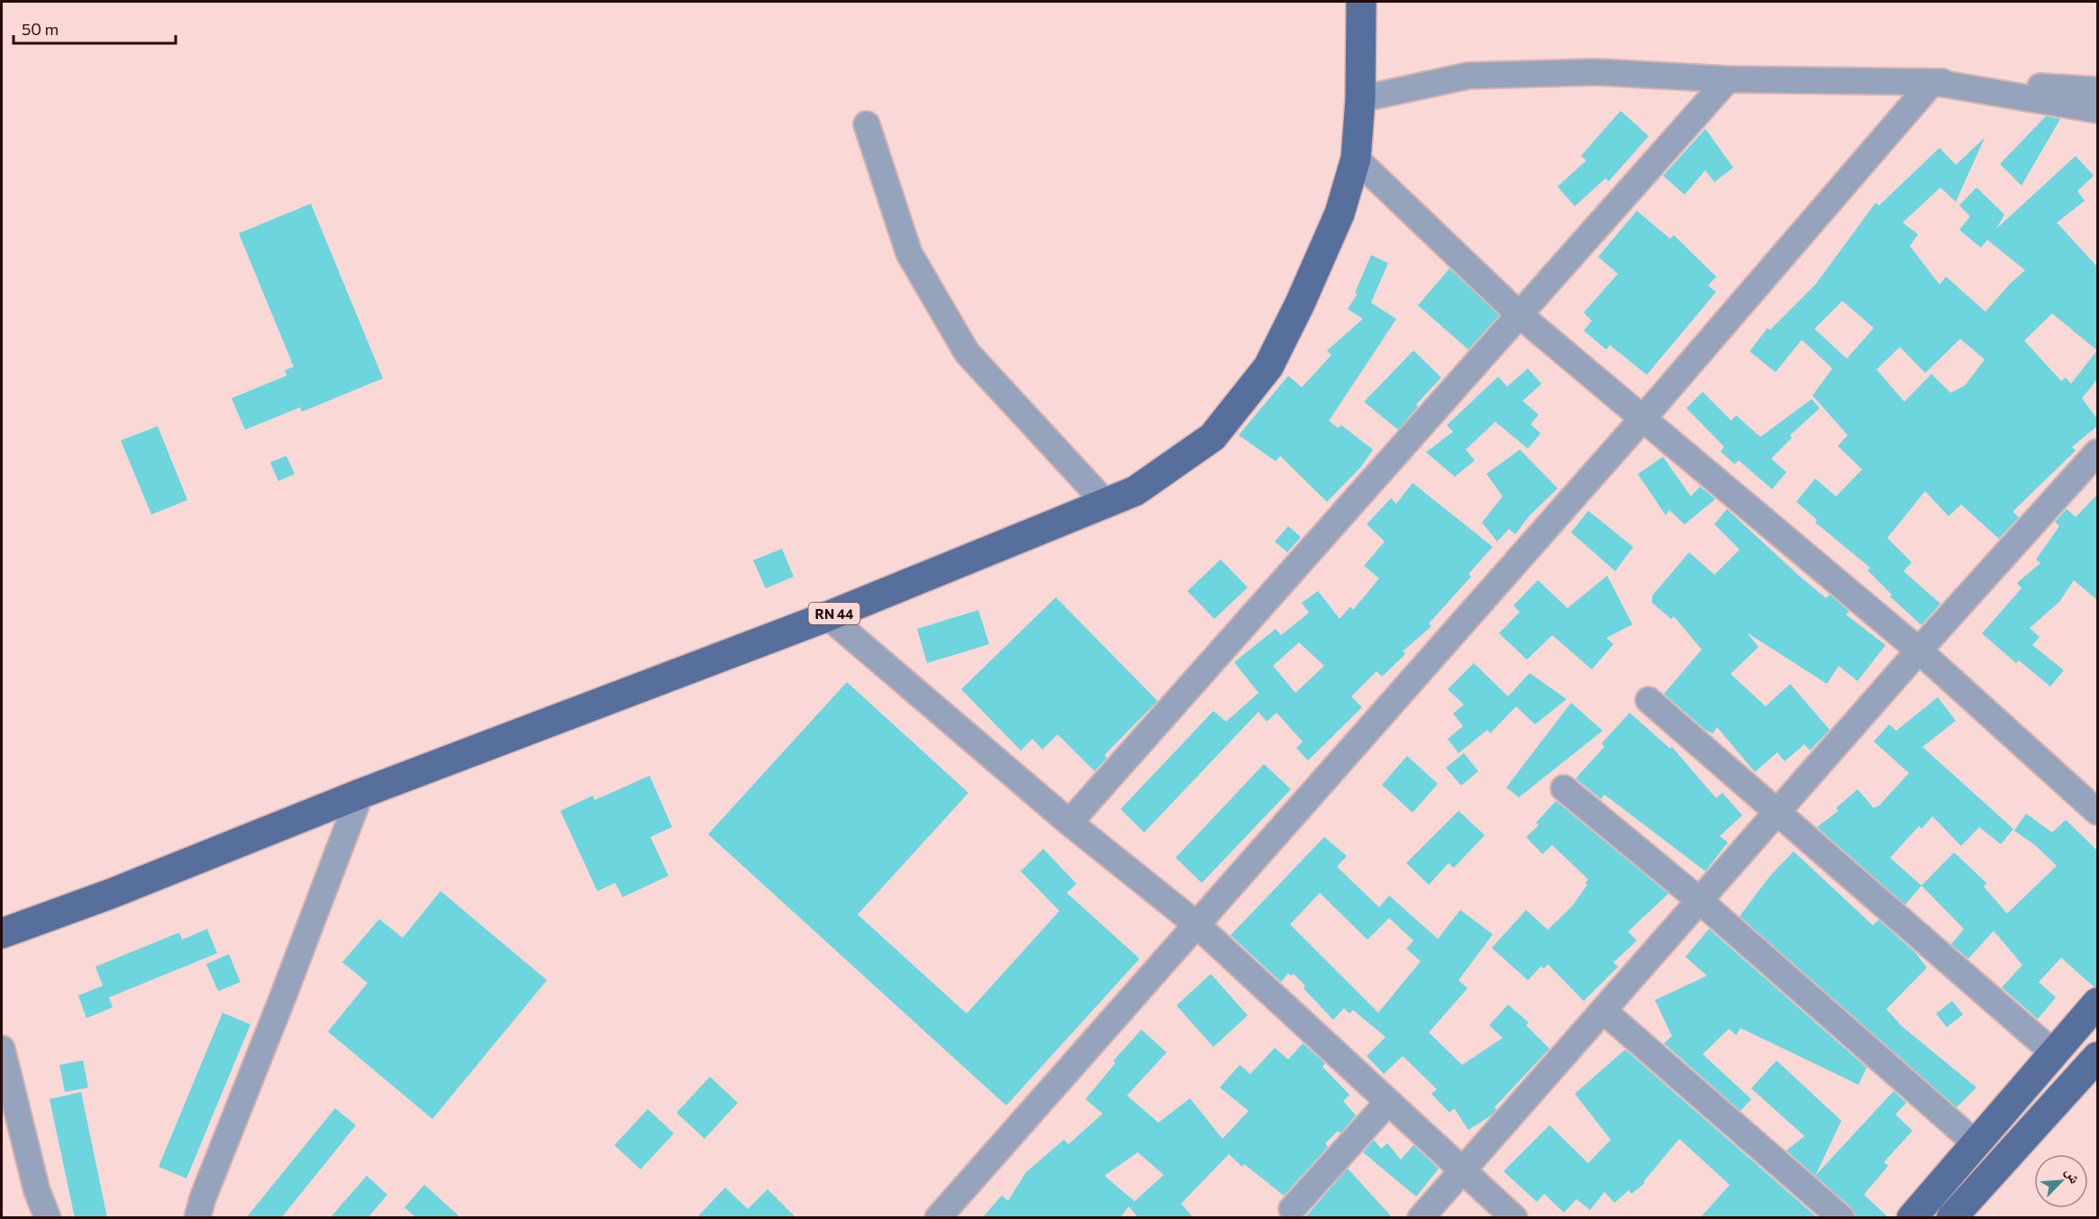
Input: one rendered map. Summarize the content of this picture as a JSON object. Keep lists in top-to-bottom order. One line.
{"streets":{"main road":["RN 44"]},"scale_bar":"50 m","north":"top right"}
